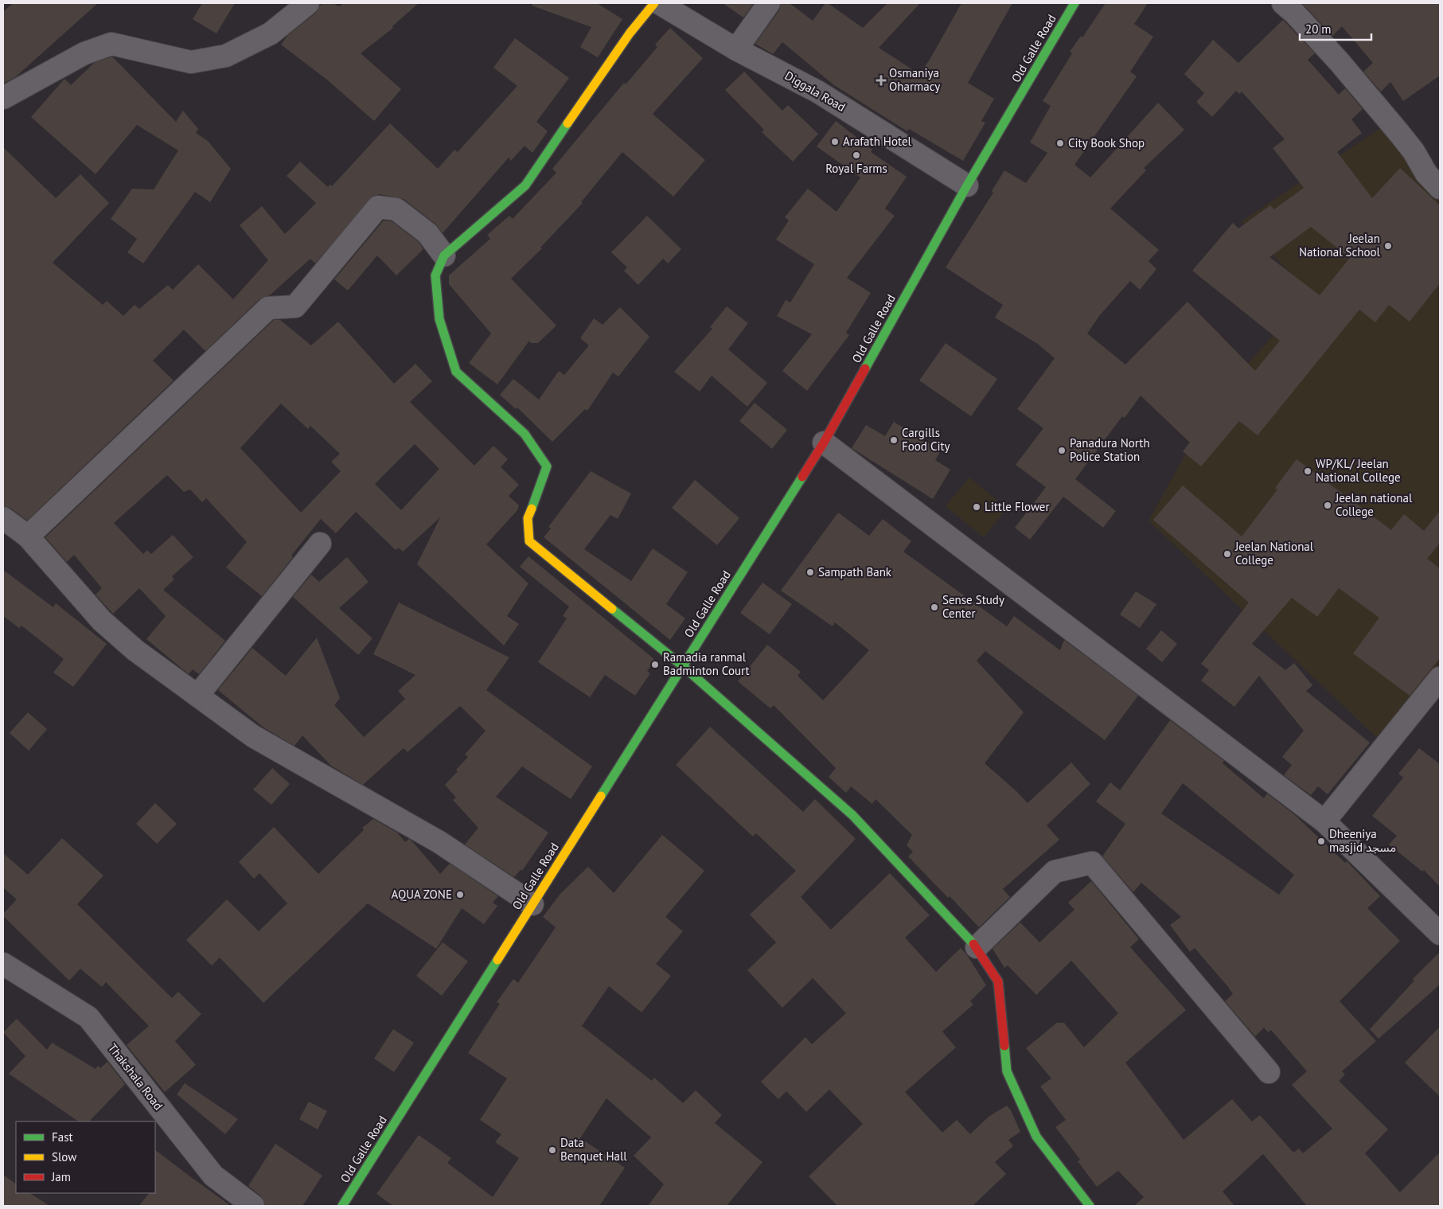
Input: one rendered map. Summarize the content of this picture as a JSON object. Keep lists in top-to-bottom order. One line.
{"streets":{"main road":["Old Galle Road"],"street":["Diggala Road","Thakshala Road"]},"crossings":[["Old Galle Road","Diggala Road"]],"places":{"health":["Osmaniya Oharmacy"],"other":["Arafath Hotel","City Book Shop","Royal Farms","Jeelan National School","Cargills Food City","Panadura North Police Station","WP/KL/ Jeelan National College","Jeelan national College","Little Flower","Jeelan National College","Sampath Bank","Sense Study Center","Ramadia ranmal Badminton Court","Dheeniya masjid مسجد","AQUA ZONE","Data Benquet Hall"]},"legend":["Fast","Slow","Jam"],"scale_bar":"20 m"}
